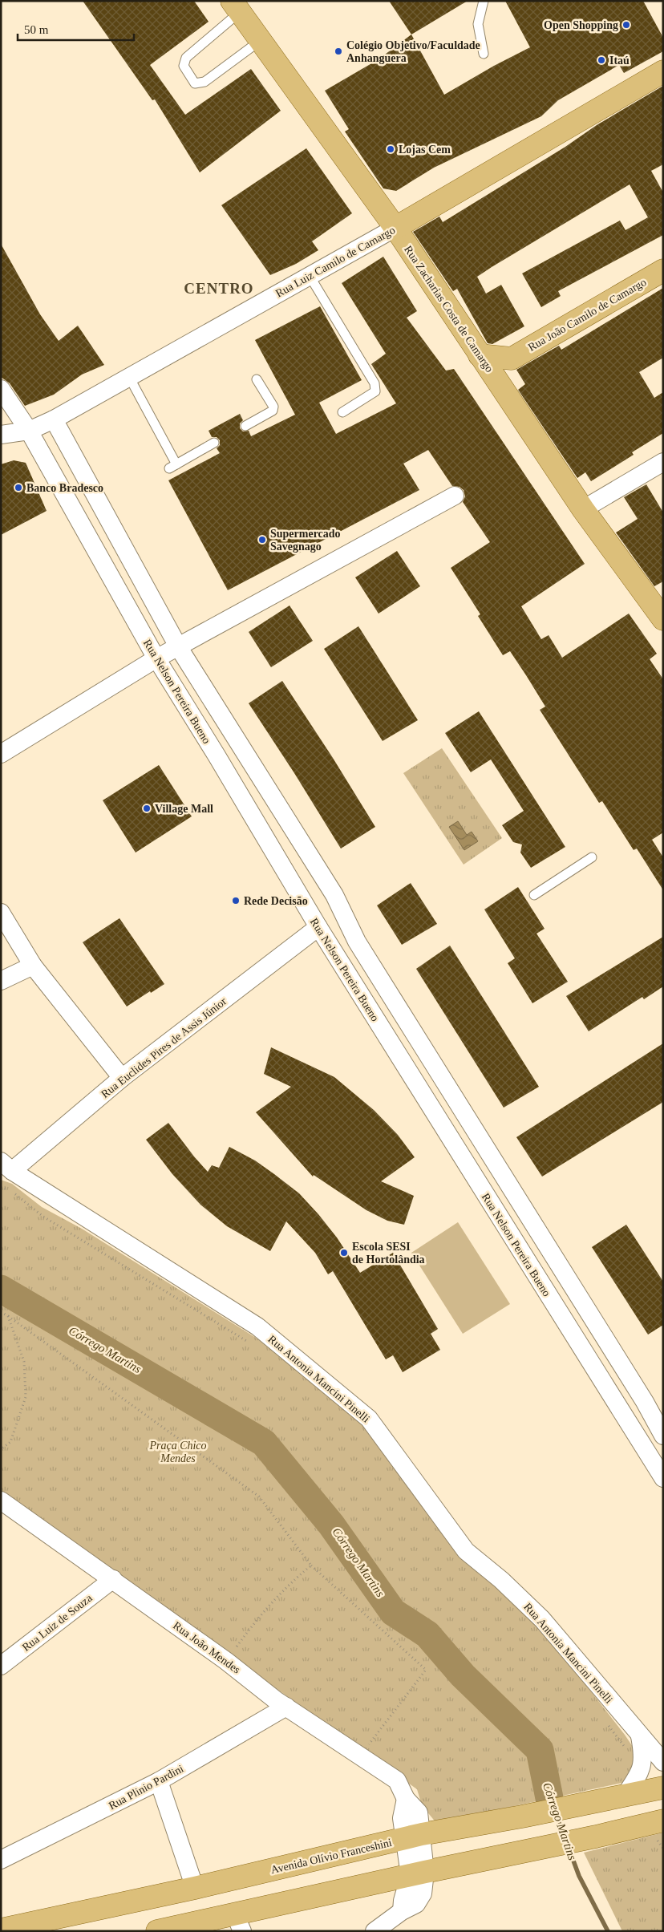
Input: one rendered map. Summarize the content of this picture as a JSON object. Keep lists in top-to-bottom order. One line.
{"streets":{"main road":["Rua Luiz Camilo de Camargo","Rua Zacharias Costa de Camargo","Rua João Camilo de Camargo","Avenida Olívio Franceshini"],"street":["Rua Nelson Pereira Bueno","Rua Euclides Pires de Assis Júnior","Rua Antonia Mancini Pinelli","Rua Luiz de Souza","Rua João Mendes","Rua Plinio Pardini"]},"crossings":[["Rua Luiz Camilo de Camargo","Rua Zacharias Costa de Camargo"],["Rua Luiz Camilo de Camargo","Rua Nelson Pereira Bueno"],["Rua Nelson Pereira Bueno","Rua Euclides Pires de Assis Júnior"],["Rua Euclides Pires de Assis Júnior","Rua Antonia Mancini Pinelli"],["Rua Luiz de Souza","Rua João Mendes"],["Rua João Mendes","Rua Plinio Pardini"],["Rua João Mendes","Avenida Olívio Franceshini"]],"districts":["CENTRO"],"water":["Córrego Martins"],"parks":["Praça Chico Mendes"],"places":["Open Shopping","Colégio Objetivo/Faculdade Anhanguera","Itaú","Lojas Cem","Banco Bradesco","Supermercado Savegnago","Village Mall","Rede Decisão","Escola SESI de Hortolândia"],"scale_bar":"50 m"}
